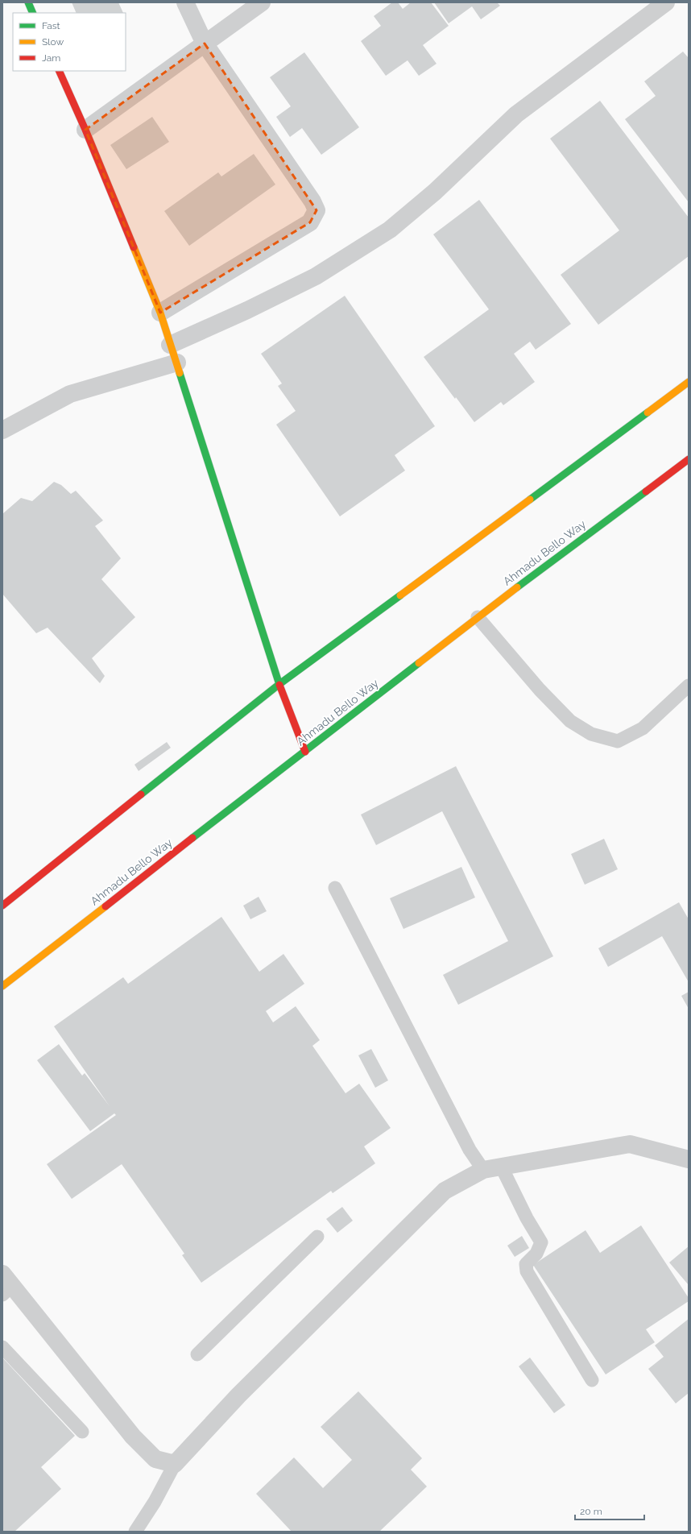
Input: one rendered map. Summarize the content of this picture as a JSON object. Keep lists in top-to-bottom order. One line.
{"streets":{"main road":["Ahmadu Bello Way"]},"legend":["Fast","Slow","Jam"],"scale_bar":"20 m"}
